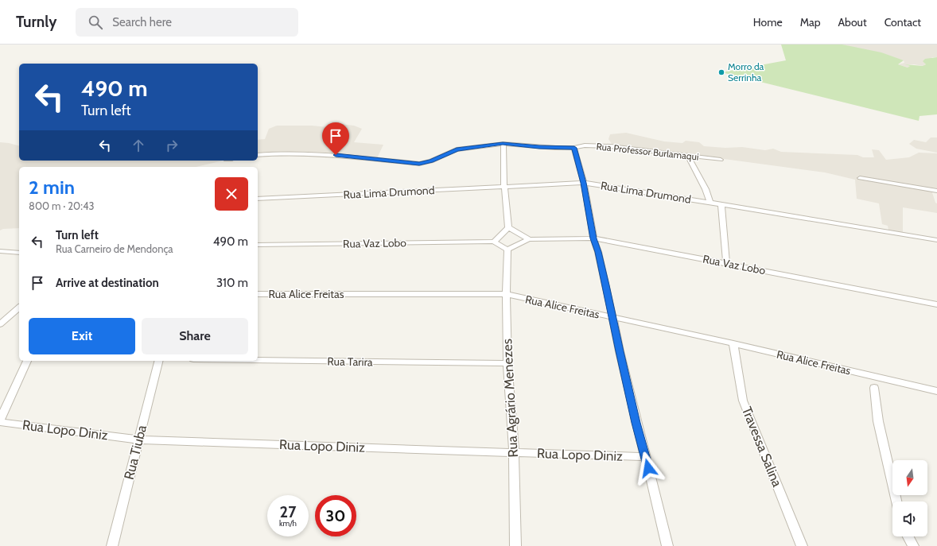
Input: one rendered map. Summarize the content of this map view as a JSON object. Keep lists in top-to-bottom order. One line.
{"streets":{"street":["Rua Professor Burlamaqui","Rua Lima Drumond","Rua Vaz Lobo","Rua Alice Freitas","Rua Tarira","Rua Agrário Menezes","Rua Lopo Diniz","Travessa Salina","Rua Tiuba"]},"crossings":[["Rua Alice Freitas","Rua Agrário Menezes"],["Rua Alice Freitas","Travessa Salina"],["Rua Tarira","Rua Agrário Menezes"],["Rua Agrário Menezes","Rua Lopo Diniz"],["Rua Lopo Diniz","Rua Tiuba"]],"places":["Morro da Serrinha"],"north":"bottom","page":{"header":"Turnly","search":"Search here","nav":["Home","Map","About","Contact"],"turn":["490 m","Turn left"],"heading":["2 min","800 m · 20:43"],"list":[{"name":"Turn left","note":"Rua Carneiro de Mendonça","value":"490 m"},{"name":"Arrive at destination","value":"310 m"}],"buttons":["Exit","Share"],"speed":"27 km/h","limit":"30"}}
